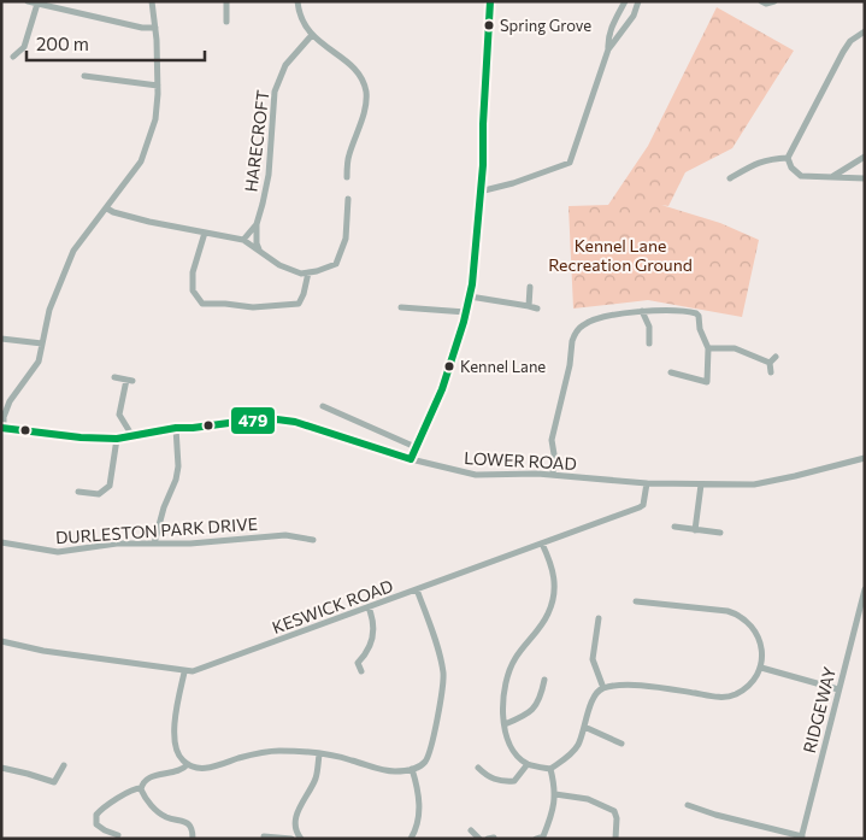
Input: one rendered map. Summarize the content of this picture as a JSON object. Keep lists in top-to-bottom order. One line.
{"streets":{"street":["HARECROFT","LOWER ROAD","DURLESTON PARK DRIVE","KESWICK ROAD","RIDGEWAY"]},"crossings":[["LOWER ROAD","KESWICK ROAD"]],"parks":["Kennel Lane Recreation Ground"],"places":["Spring Grove","Kennel Lane"],"lines":["transit line 479"],"scale_bar":"200 m"}
